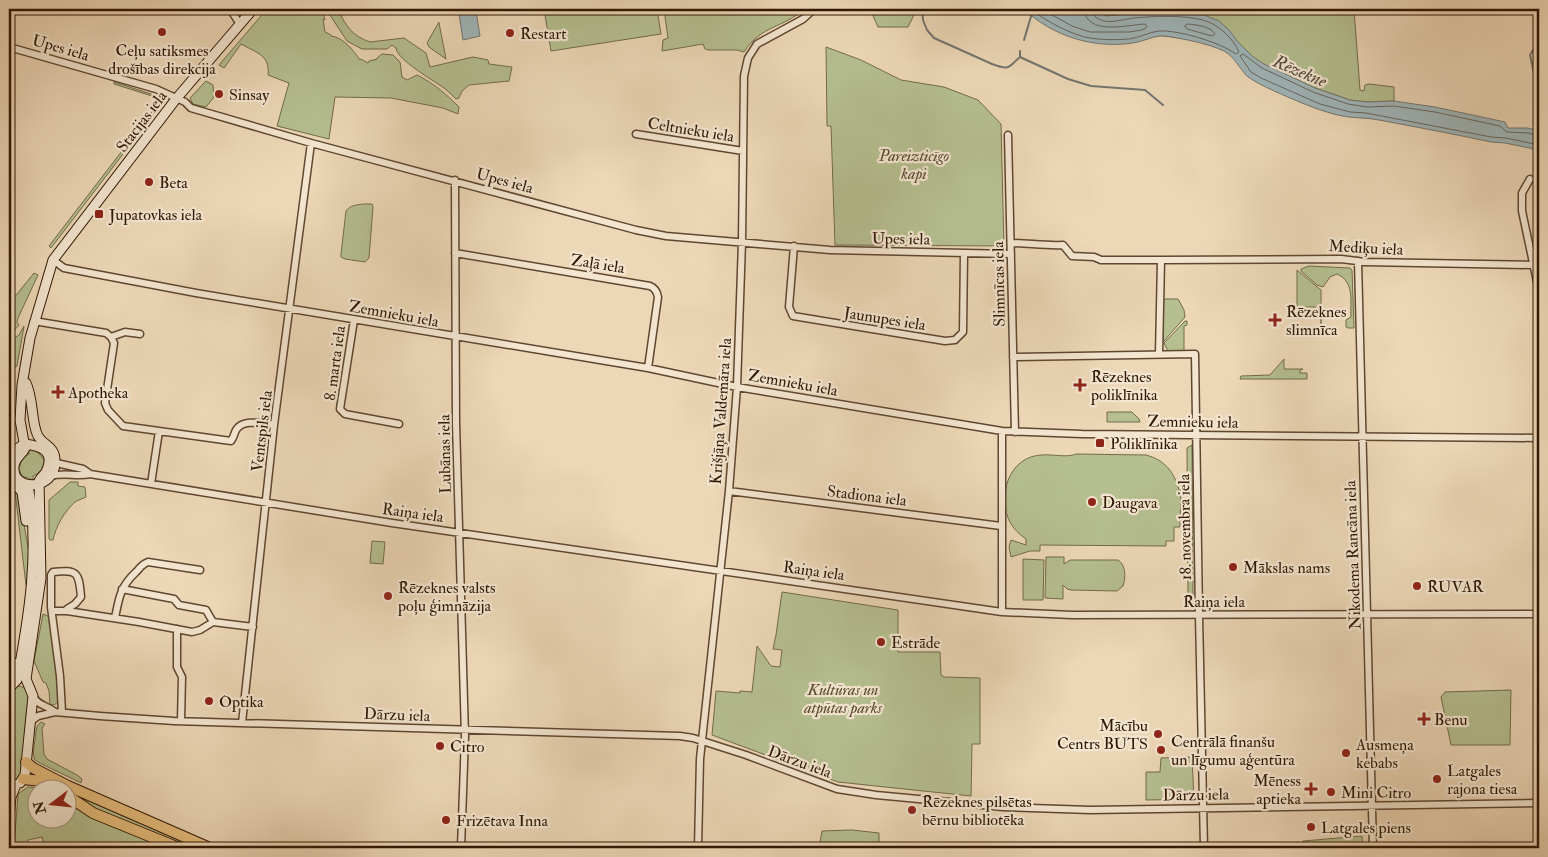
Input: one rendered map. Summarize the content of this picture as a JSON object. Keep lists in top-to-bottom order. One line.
{"streets":{"main road":["Stacijas iela"],"street":["Upes iela","Celtnieku iela","Mediķu iela","Zaļā iela","Slimnīcas iela","Zemnieku iela","Jaunupes iela","8. marta iela","Krišjāņa Valdemāra iela","Ventspils iela","Lubānas iela","Stadiona iela","Raiņa iela","18. novembra iela","Nikodema Rancāna iela","Dārzu iela"]},"crossings":[["Upes iela","Stacijas iela"],["Upes iela","Slimnīcas iela"],["Upes iela","Jaunupes iela"],["Upes iela","Krišjāņa Valdemāra iela"],["Upes iela","Ventspils iela"],["Upes iela","Lubānas iela"],["Stacijas iela","Zemnieku iela"],["Stacijas iela","Raiņa iela"],["Celtnieku iela","Krišjāņa Valdemāra iela"],["Mediķu iela","Slimnīcas iela"],["Mediķu iela","Nikodema Rancāna iela"],["Zaļā iela","Zemnieku iela"],["Zaļā iela","Lubānas iela"],["Slimnīcas iela","Zemnieku iela"],["Zemnieku iela","8. marta iela"],["Zemnieku iela","Krišjāņa Valdemāra iela"],["Zemnieku iela","Ventspils iela"],["Zemnieku iela","Lubānas iela"],["Zemnieku iela","18. novembra iela"],["Zemnieku iela","Nikodema Rancāna iela"],["Krišjāņa Valdemāra iela","Stadiona iela"],["Krišjāņa Valdemāra iela","Raiņa iela"],["Krišjāņa Valdemāra iela","Dārzu iela"],["Ventspils iela","Raiņa iela"],["Ventspils iela","Dārzu iela"],["Lubānas iela","Raiņa iela"],["Lubānas iela","Dārzu iela"],["Raiņa iela","18. novembra iela"],["Raiņa iela","Nikodema Rancāna iela"],["18. novembra iela","Dārzu iela"],["Nikodema Rancāna iela","Dārzu iela"]],"water":["Rēzekne"],"parks":["Pareizticīgo kapi","Kultūras un atpūtas parks"],"places":{"other":["Ceļu satiksmes drošības direkcija","Restart","Sinsay","Beta","Daugava","Mākslas nams","RUVAR","Rēzeknes valsts poļu ģimnāzija","Estrāde","Optika","Mācību Centrs BUTS","Citro","Centrālā finanšu un līgumu aģentūra","Ausmeņa kebabs","Latgales rajona tiesa","Mini Citro","Rēzeknes pilsētas bērnu bibliotēka","Frizētava Inna","Latgales piens"],"transit":["Jupatovkas iela","Poliklīnika"],"health":["Rēzeknes slimnīca","Rēzeknes poliklīnika","Apotheka","Benu","Mēness aptieka"]},"north":"left"}
